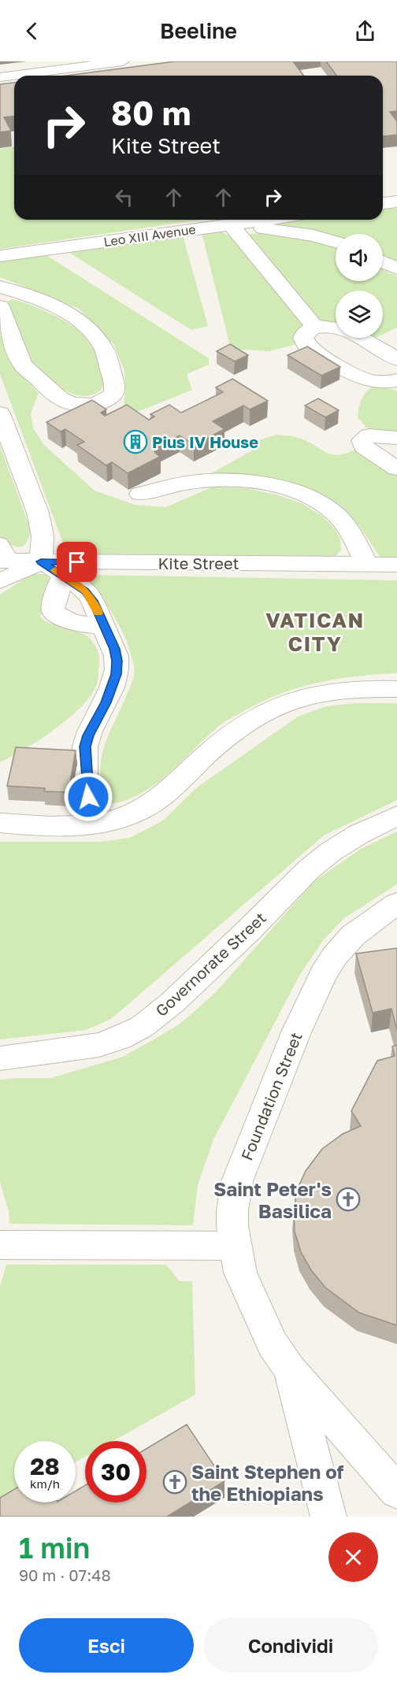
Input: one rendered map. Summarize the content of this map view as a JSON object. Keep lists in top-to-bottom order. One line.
{"streets":{"street":["Leo XIII Avenue","Kite Street","Governorate Street","Foundation Street"]},"districts":["VATICAN CITY"],"places":{"building":["Pius IV House"],"church":["Saint Peter's Basilica","Saint Stephen of the Ethiopians"]},"page":{"header":"Beeline","turn":["80 m","Kite Street"],"speed":"28 km/h","limit":"30","heading":["1 min","90 m · 07:48"],"buttons":["Esci","Condividi"]}}
